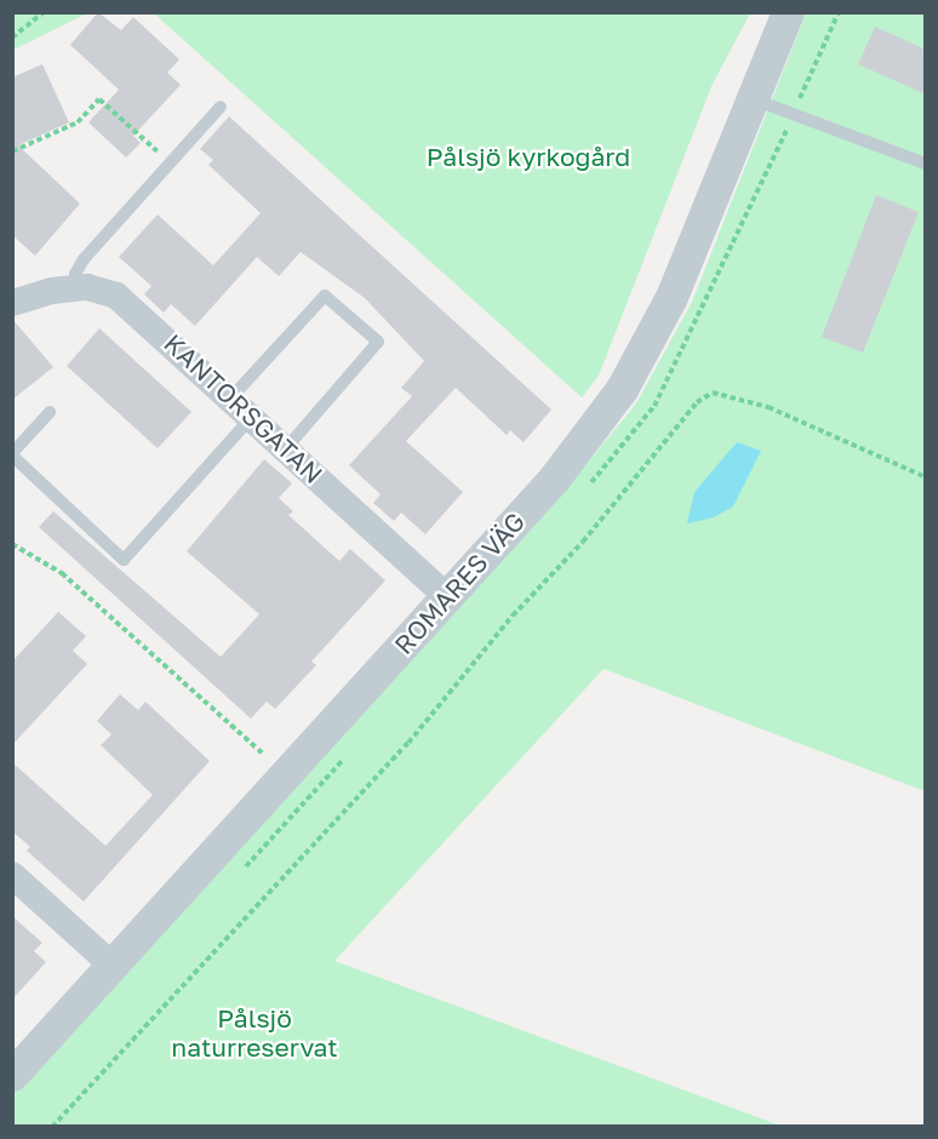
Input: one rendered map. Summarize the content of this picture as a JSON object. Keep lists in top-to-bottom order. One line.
{"streets":{"street":["KANTORSGATAN","ROMARES VÄG"]},"crossings":[["KANTORSGATAN","ROMARES VÄG"]],"parks":["Pålsjö kyrkogård","Pålsjö naturreservat"]}
